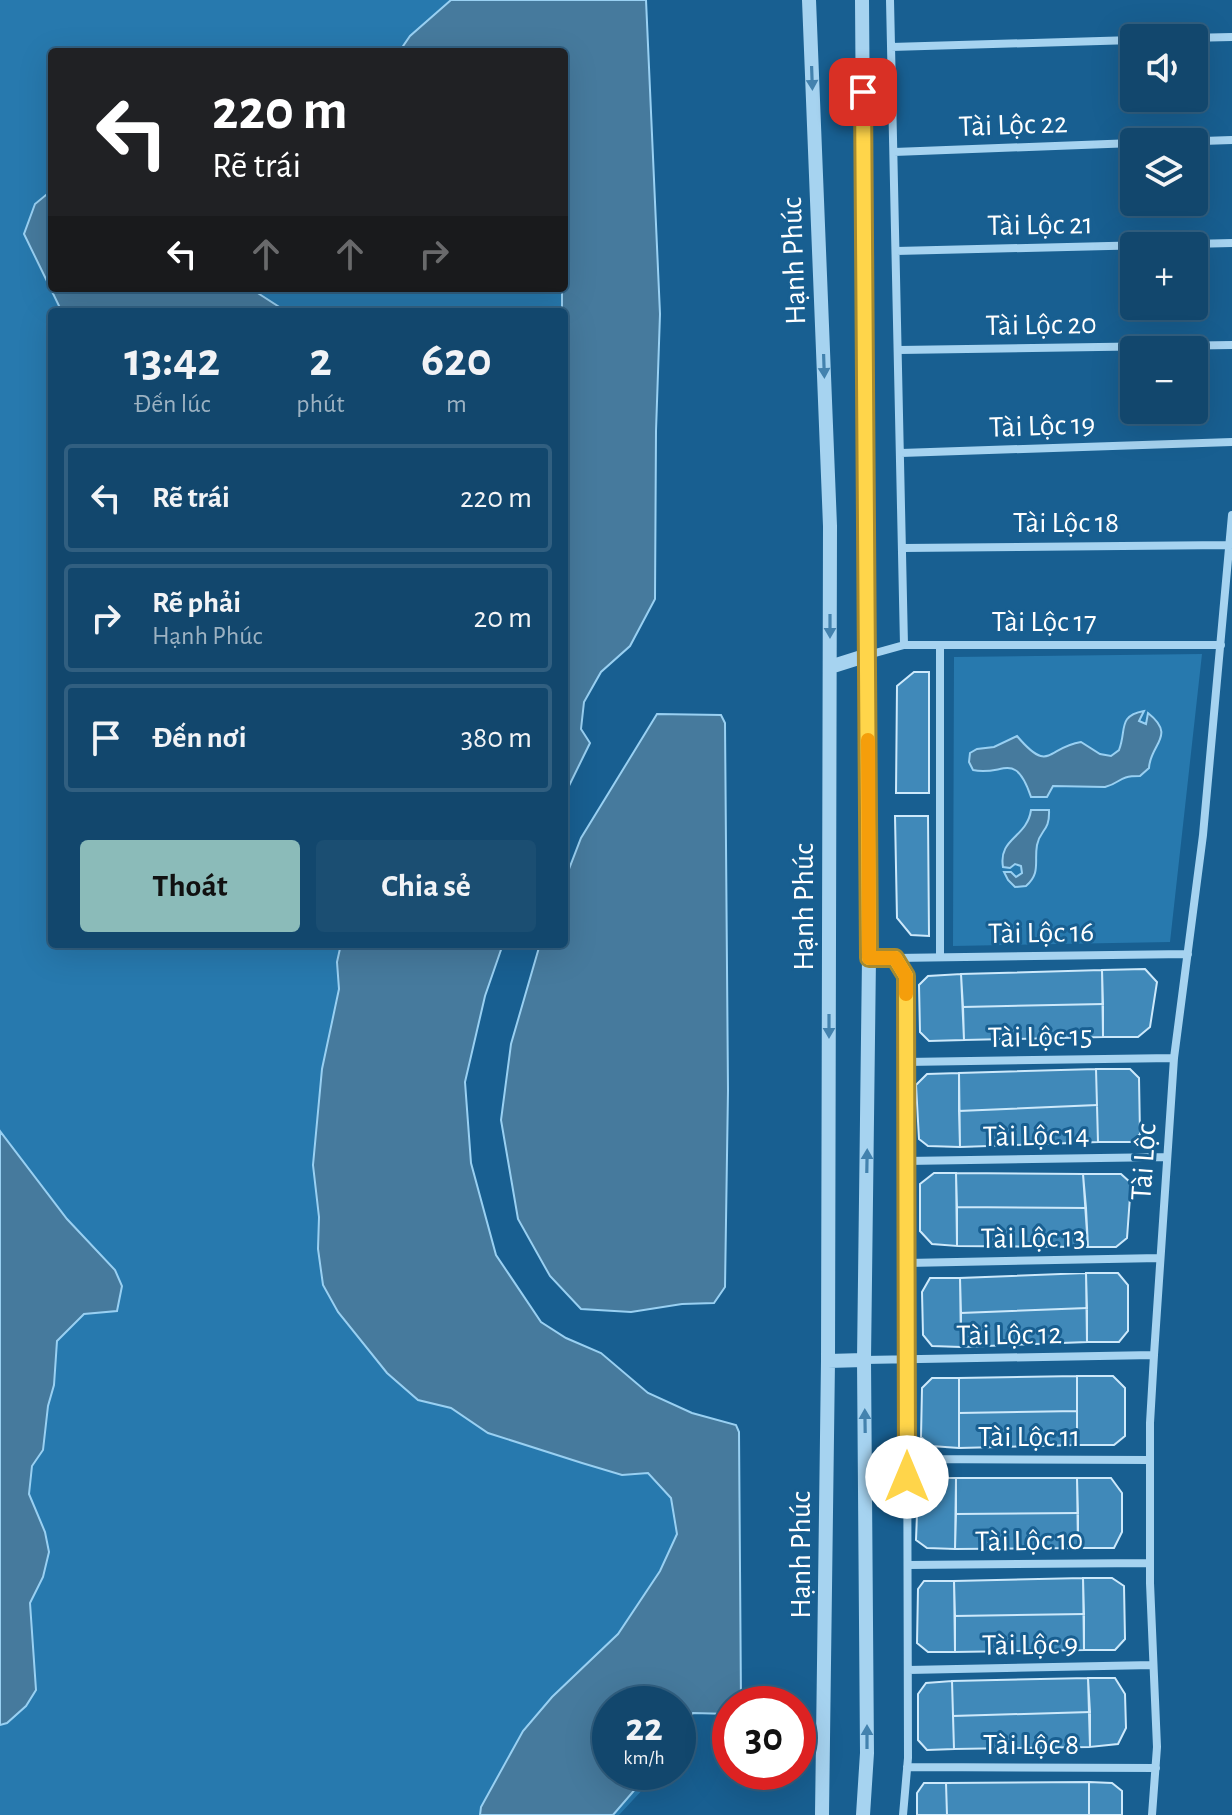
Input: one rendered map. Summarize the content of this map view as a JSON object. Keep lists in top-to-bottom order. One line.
{"streets":{"street":["Tài Lộc 22","Tài Lộc 21","Hạnh Phúc","Tài Lộc 20","Tài Lộc 19","Tài Lộc 18","Tài Lộc 17","Tài Lộc 16","Tài Lộc 15","Tài Lộc 14","Tài Lộc","Tài Lộc 13","Tài Lộc 12","Tài Lộc 11","Tài Lộc 10","Tài Lộc 9","Tài Lộc 8"]},"crossings":[["Tài Lộc 18","Tài Lộc"],["Tài Lộc 17","Tài Lộc"],["Tài Lộc 16","Tài Lộc"],["Tài Lộc 15","Tài Lộc"],["Tài Lộc 14","Tài Lộc"],["Tài Lộc","Tài Lộc 13"],["Tài Lộc","Tài Lộc 12"],["Tài Lộc","Tài Lộc 11"],["Tài Lộc","Tài Lộc 10"],["Tài Lộc","Tài Lộc 9"],["Tài Lộc","Tài Lộc 8"]],"page":{"map_buttons":["+","−"],"turn":["220 m","Rẽ trái"],"eta":["13:42","Đến lúc","2","phút","620","m"],"list":[{"name":"Rẽ trái","value":"220 m"},{"name":"Rẽ phải","note":"Hạnh Phúc","value":"20 m"},{"name":"Đến nơi","value":"380 m"}],"buttons":["Thoát","Chia sẻ"],"speed":"22 km/h","limit":"30"}}
